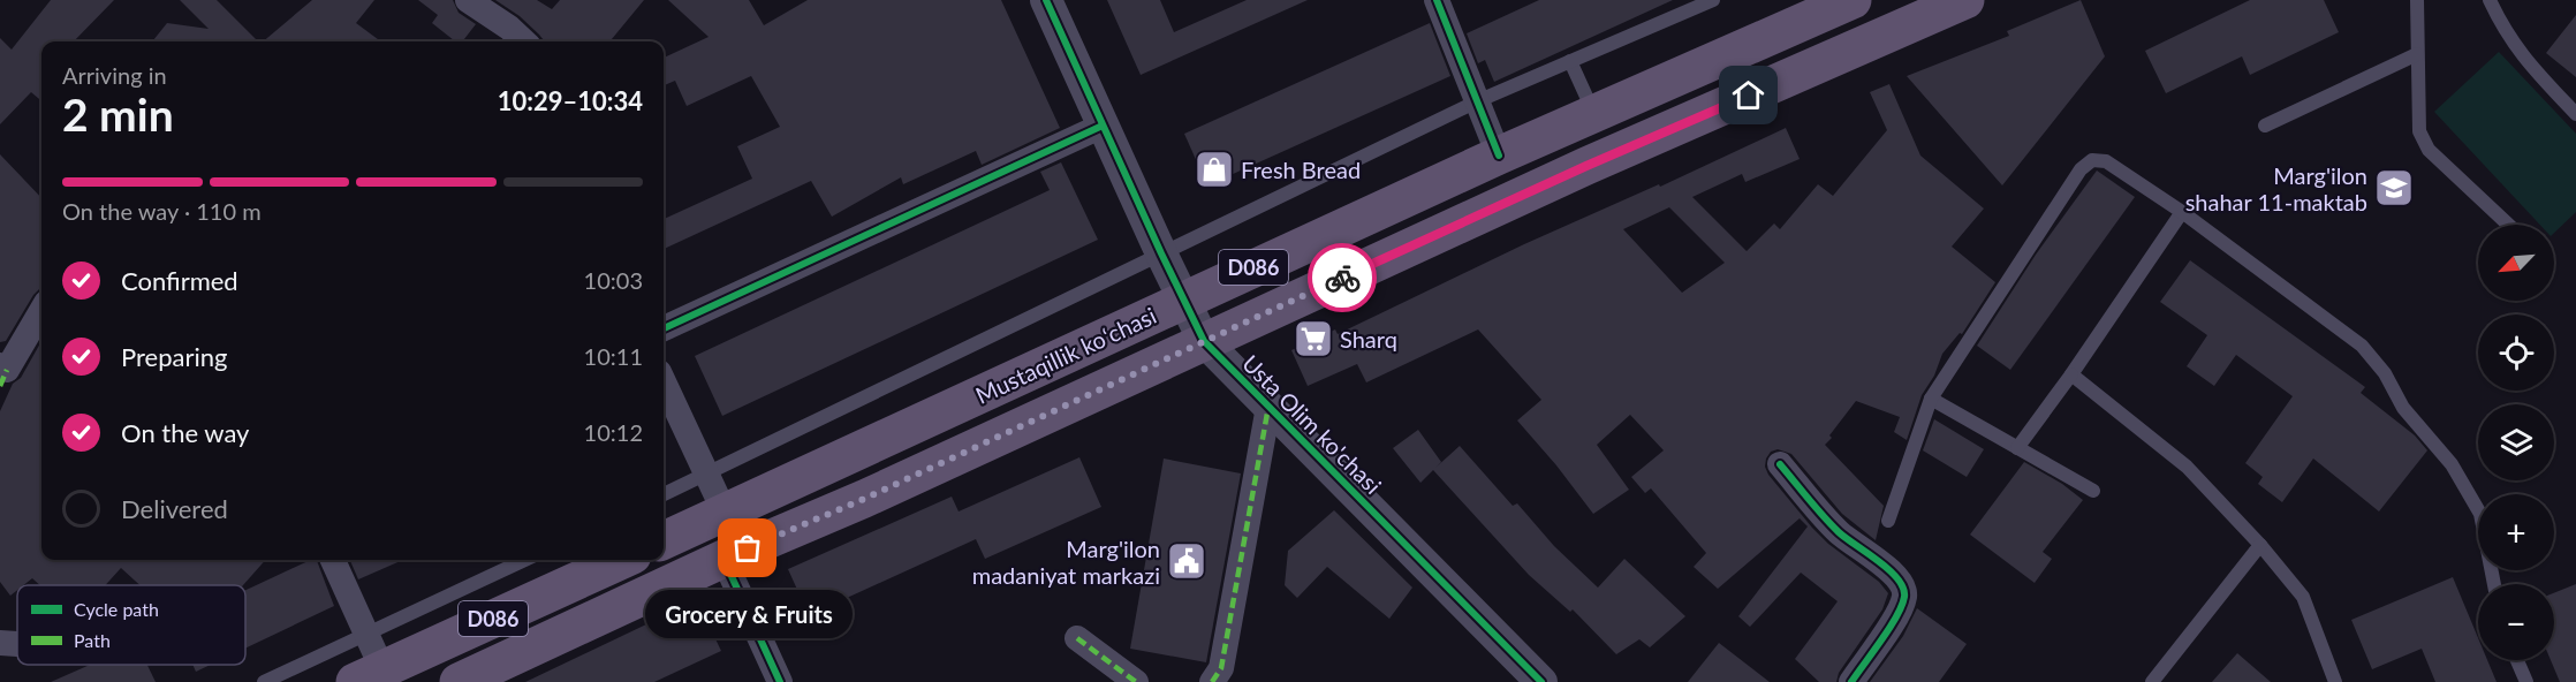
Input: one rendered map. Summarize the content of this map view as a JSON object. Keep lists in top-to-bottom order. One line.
{"streets":{"main road":["D086","Mustaqillik koʻchasi"],"street":["Usta Olim ko'chasi"]},"crossings":[["D086","Mustaqillik koʻchasi"],["D086","Usta Olim ko'chasi"],["Mustaqillik koʻchasi","Usta Olim ko'chasi"]],"places":{"shop":["Fresh Bread"],"school or university":["Marg'ilon shahar 11-maktab"],"supermarket":["Sharq"],"other":["Grocery & Fruits"],"public building":["Marg'ilon madaniyat markazi"]},"legend":["Cycle path","Path"],"north":"bottom left","page":{"heading":["2 min","Arriving in","10:29–10:34"],"bar":"On the way · 110 m","map_buttons":["+","−"],"list":[["Confirmed","10:03"],["Preparing","10:11"],["On the way","10:12"],"Delivered"],"bubble":"Grocery & Fruits"}}
